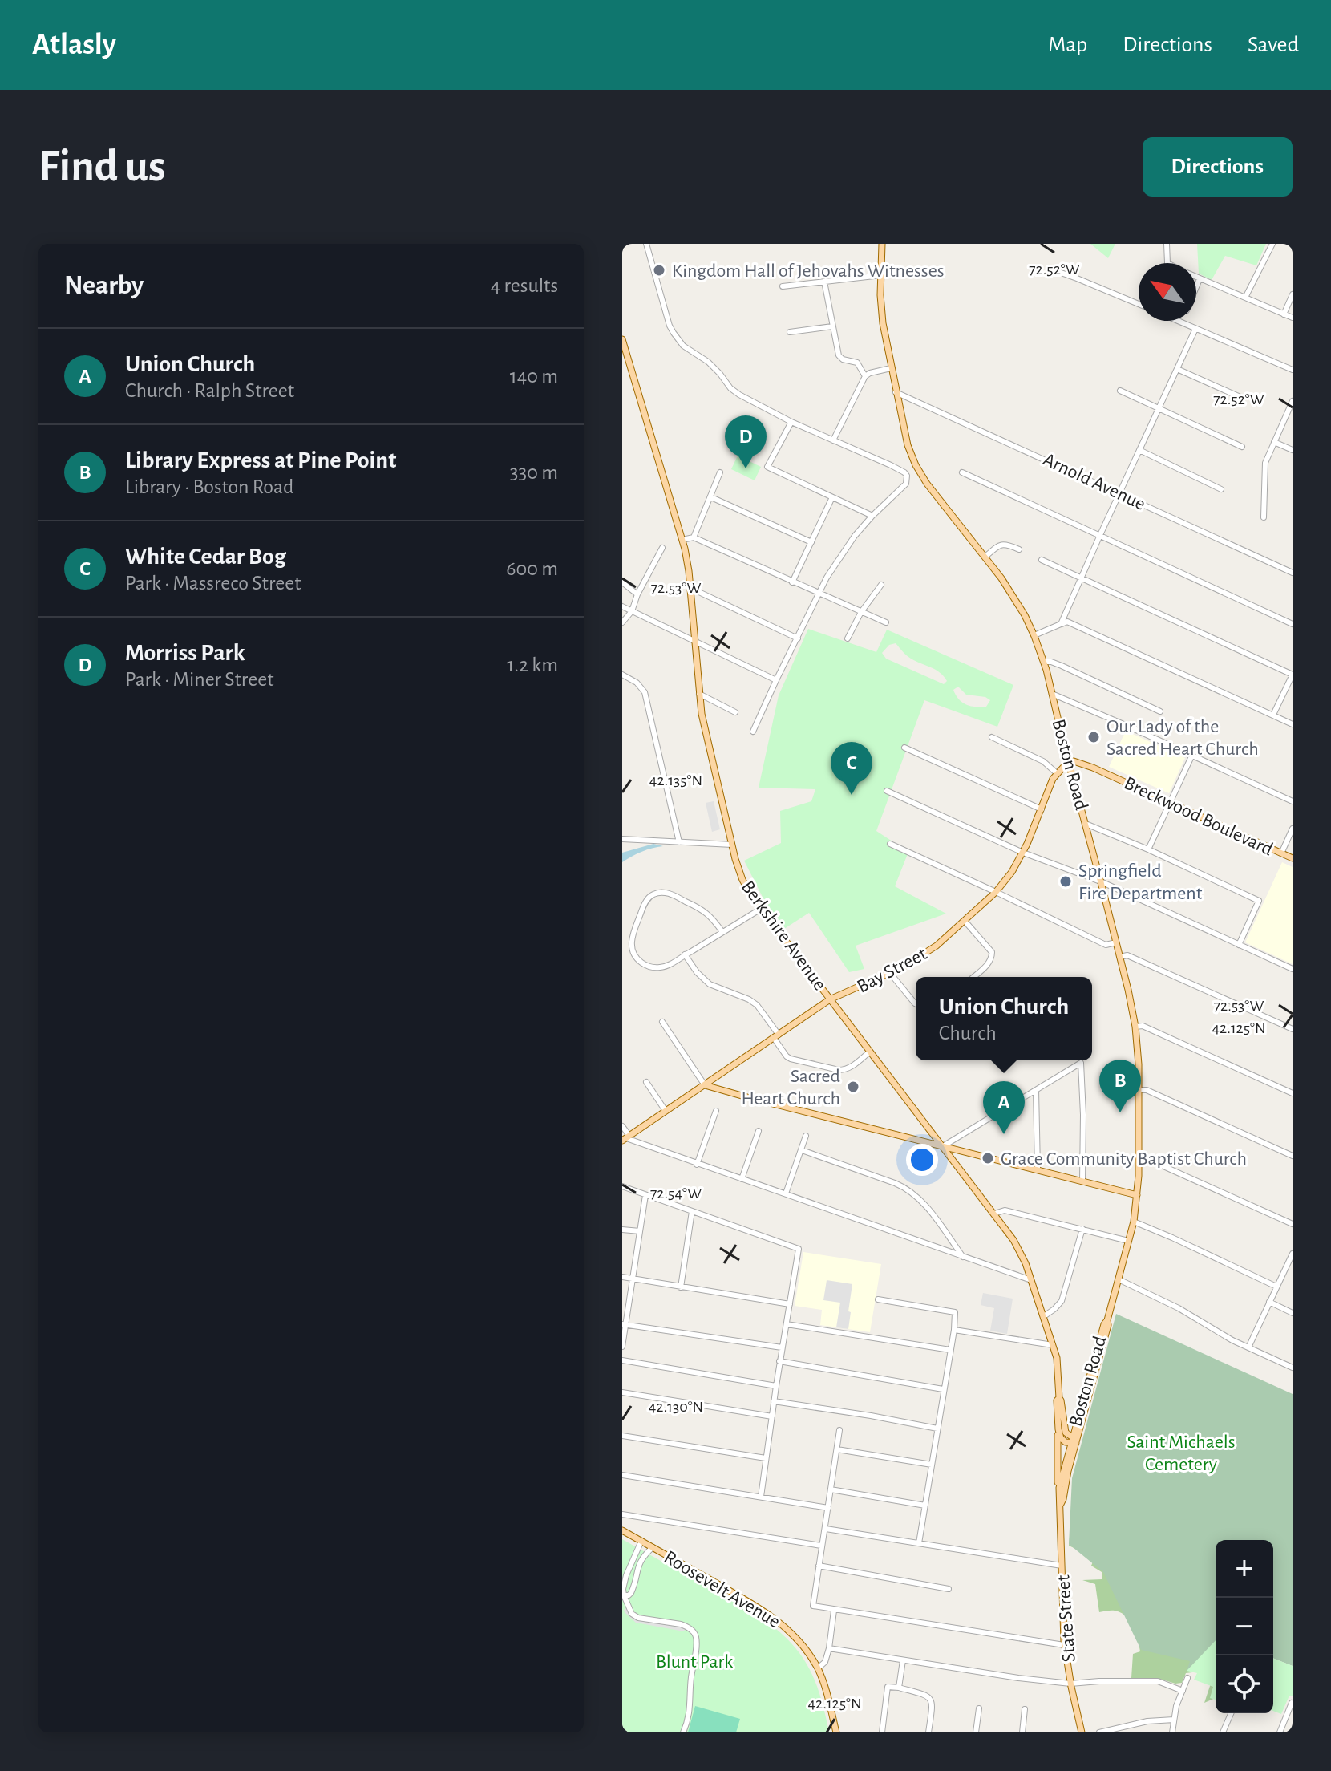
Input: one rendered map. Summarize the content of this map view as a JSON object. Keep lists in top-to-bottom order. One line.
{"streets":{"main road":["Boston Road","Breckwood Boulevard","Berkshire Avenue","Bay Street","Roosevelt Avenue","State Street"],"street":["Arnold Avenue"]},"crossings":[["Arnold Avenue","Boston Road"],["Boston Road","Breckwood Boulevard"],["Boston Road","Berkshire Avenue"],["Boston Road","Bay Street"],["Boston Road","State Street"],["Breckwood Boulevard","Bay Street"],["Berkshire Avenue","Bay Street"],["Berkshire Avenue","State Street"]],"parks":["Saint Michaels Cemetery","Blunt Park"],"places":["Kingdom Hall of Jehovahs Witnesses","Our Lady of the Sacred Heart Church","Springfield Fire Department","Sacred Heart Church","Grace Community Baptist Church"],"north":"top left","page":{"header":"Atlasly","nav":["Map","Directions","Saved"],"buttons":"Directions","title":"Find us","heading":["Nearby","4 results"],"list":[{"mark":"A","name":"Union Church","note":"Church · Ralph Street","value":"140 m"},{"mark":"B","name":"Library Express at Pine Point","note":"Library · Boston Road","value":"330 m"},{"mark":"C","name":"White Cedar Bog","note":"Park · Massreco Street","value":"600 m"},{"mark":"D","name":"Morriss Park","note":"Park · Miner Street","value":"1.2 km"}],"pins":["D","C","B","A"],"popup":["Union Church","Church"],"map_buttons":["+","−"]},"coordinates":["72.52°W","72.53°W","42.135°N","42.125°N","72.54°W","42.130°N"]}
